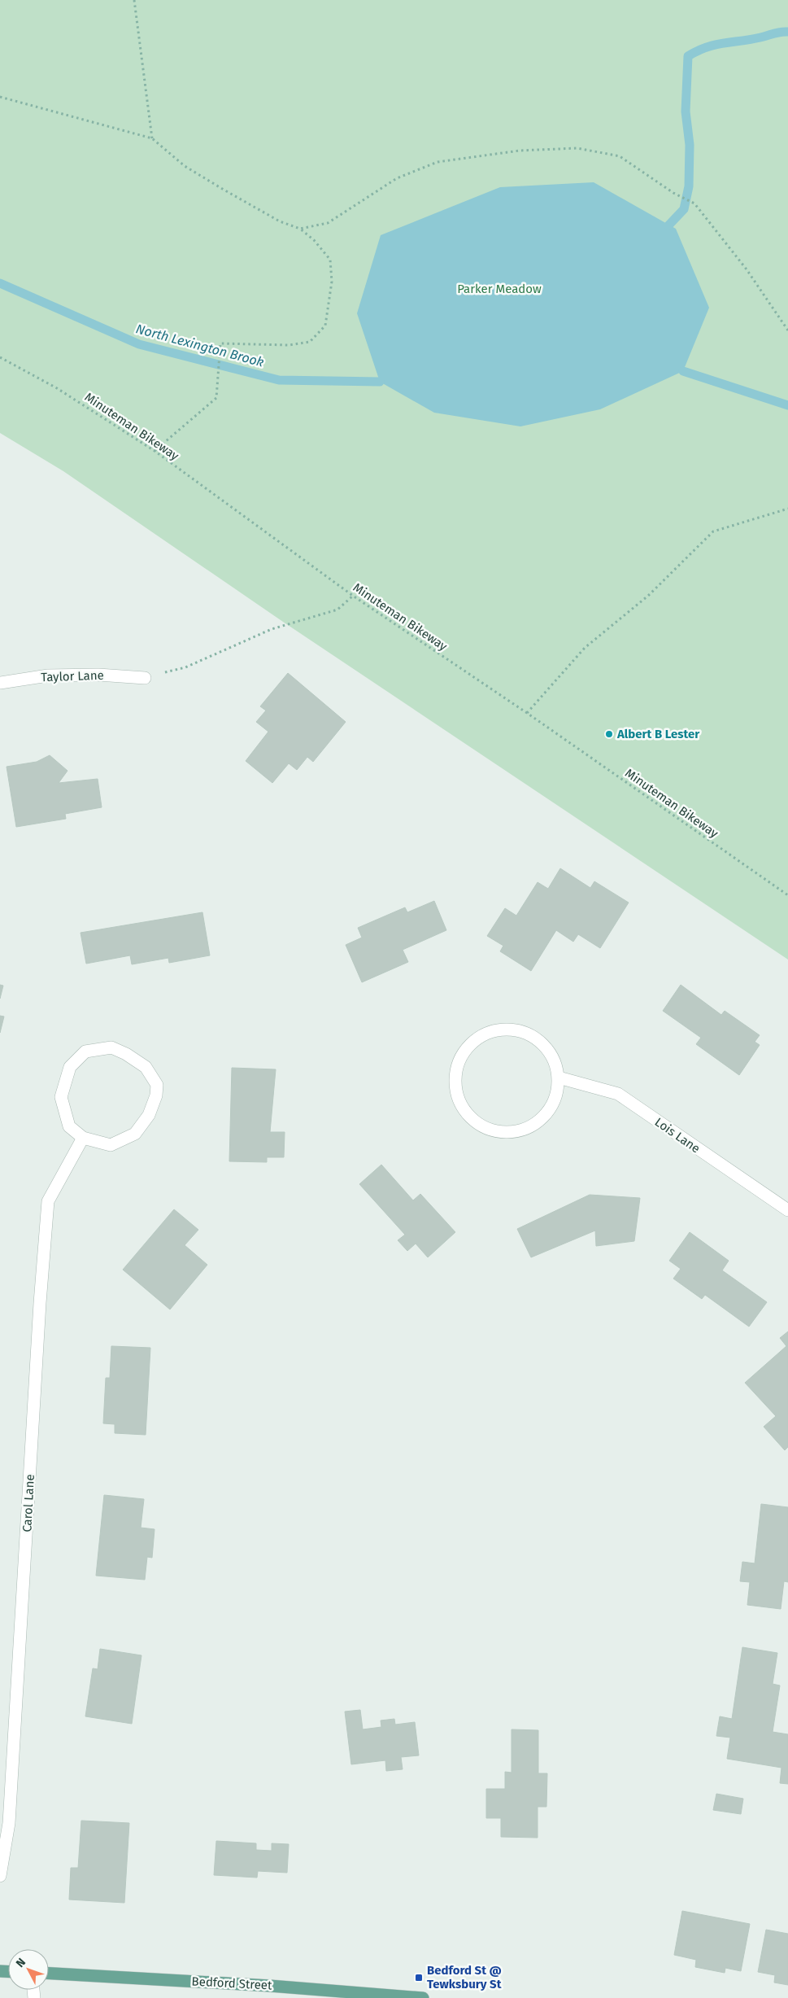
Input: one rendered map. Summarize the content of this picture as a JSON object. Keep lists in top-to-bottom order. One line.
{"streets":{"main road":["Bedford Street"],"street":["Taylor Lane","Lois Lane","Carol Lane"],"path":["Minuteman Bikeway"]},"water":["North Lexington Brook"],"parks":["Parker Meadow"],"places":{"other":["Albert B Lester"],"transit":["Bedford St @ Tewksbury St"]},"north":"top left"}
